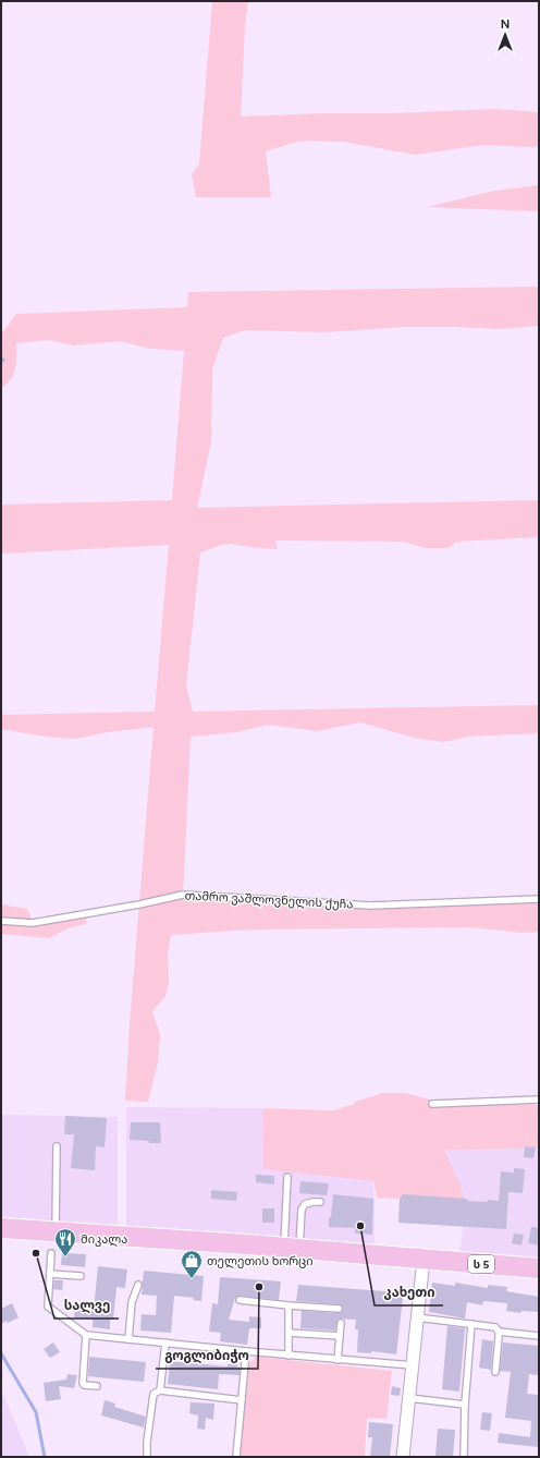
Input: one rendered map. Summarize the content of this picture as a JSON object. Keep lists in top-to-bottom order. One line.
{"streets":{"highway":["ს 5"],"lane":["თამრო ვაშლოვნელის ქუჩა"]},"places":{"other":["კახეთი","სალვე","გოგლიბიჭო"],"restaurant":["მიკალა"],"shop":["თელეთის ხორცი"]},"north":"top"}
